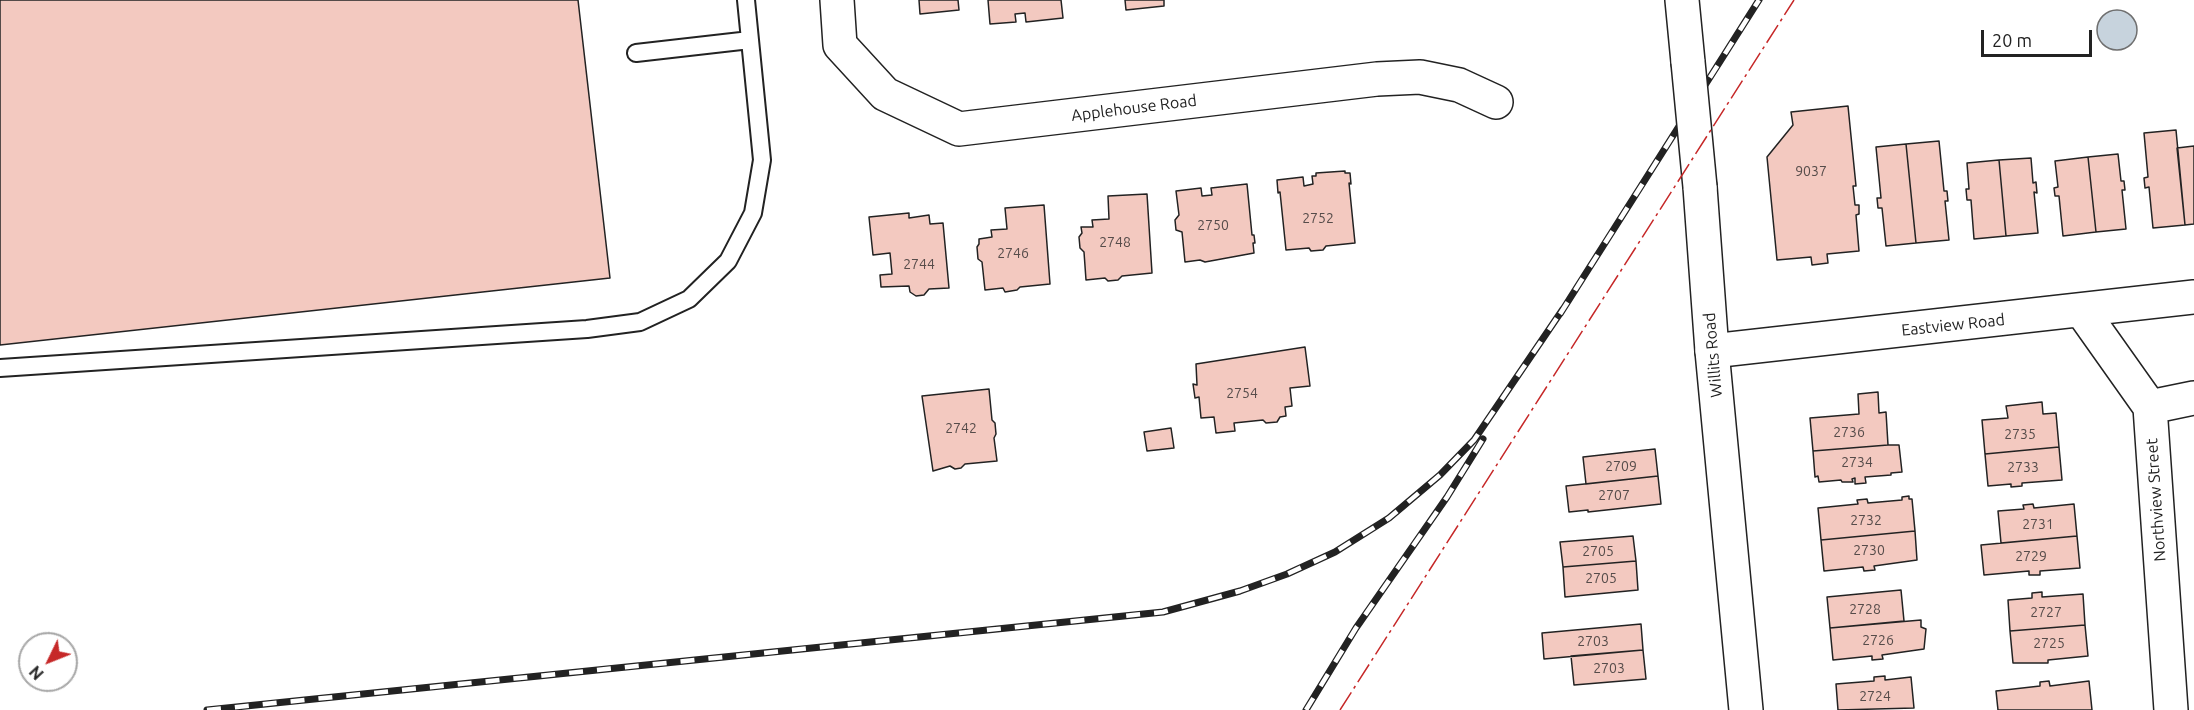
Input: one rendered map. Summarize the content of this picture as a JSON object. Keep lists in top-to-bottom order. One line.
{"streets":{"street":["Applehouse Road","Eastview Road","Willits Road","Northview Street"]},"crossings":[["Eastview Road","Willits Road"]],"house_numbers":["9037","2752","2750","2748","2746","2744","2754","2742","2736","2735","2734","2709","2733","2707","2732","2731","2730","2705","2729","2705","2728","2727","2726","2703","2725","2703","2724"],"scale_bar":"20 m","north":"bottom left"}
